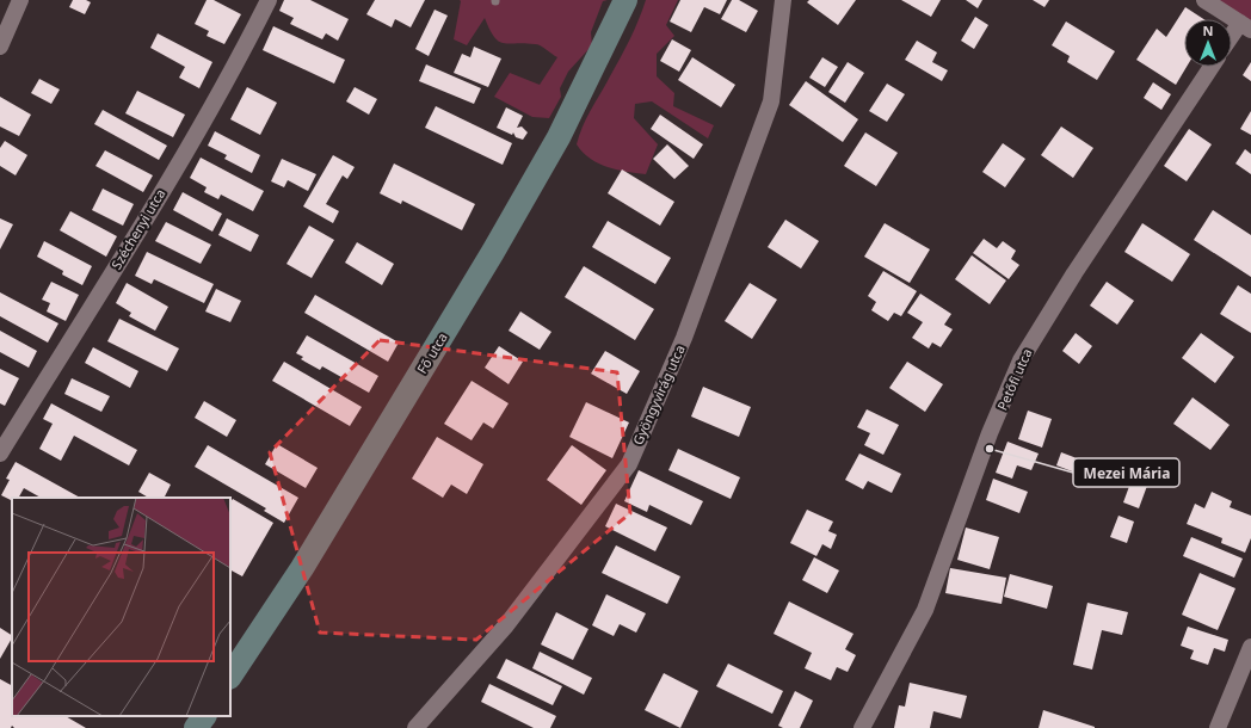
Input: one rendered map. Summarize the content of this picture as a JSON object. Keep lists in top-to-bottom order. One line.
{"streets":{"main road":["Fő utca"],"street":["Széchenyi utca","Petőfi utca","Gyöngyvirág utca"]},"places":["Mezei Mária"],"north":"top"}
